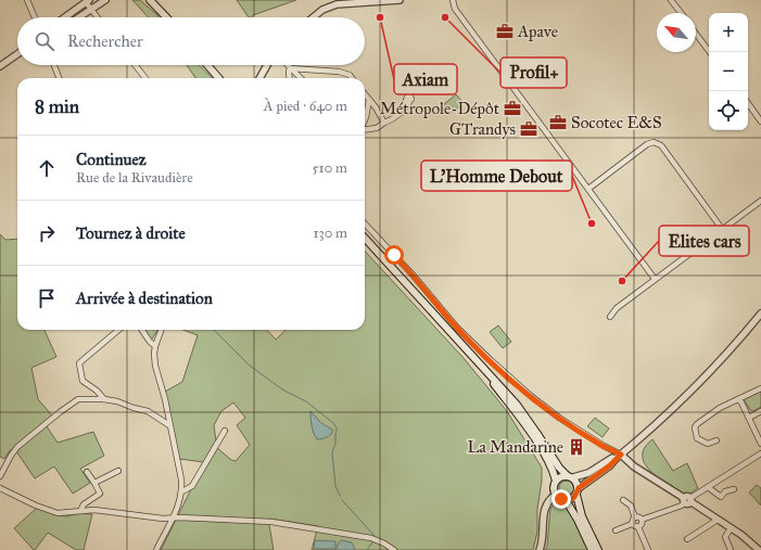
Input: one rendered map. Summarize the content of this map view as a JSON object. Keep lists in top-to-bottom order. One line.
{"places":{"other":["Axiam","Profil+","L'Homme Debout","Elites cars"],"office":["Apave","Métropole-Dépôt","Socotec E&S","GTrandys"],"building":["La Mandarine"]},"north":"top left","page":{"map_buttons":["+","−"],"search":"Rechercher","heading":["8 min","À pied · 640 m"],"list":[["Continuez","Rue de la Rivaudière","510 m"],["Tournez à droite","130 m"],"Arrivée à destination"]}}
